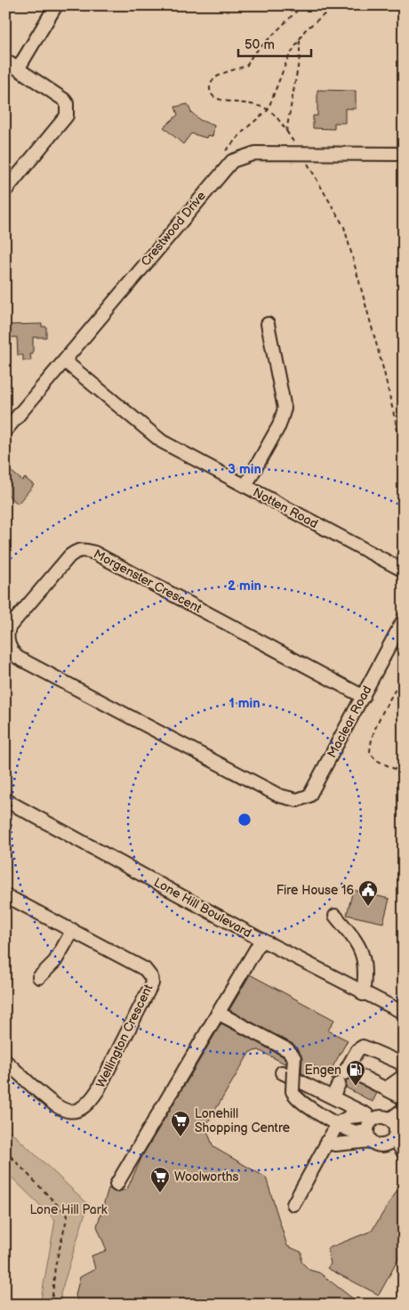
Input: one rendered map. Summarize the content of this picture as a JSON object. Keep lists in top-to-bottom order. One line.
{"streets":{"street":["Crestwood Drive","Notten Road","Morgenster Crescent","Maclear Road","Lone Hill Boulevard","Wellington Crescent"]},"crossings":[["Crestwood Drive","Notten Road"],["Morgenster Crescent","Maclear Road"]],"parks":["Lone Hill Park"],"places":{"public building":["Fire House 16"],"fuel station":["Engen"],"supermarket":["Lonehill Shopping Centre","Woolworths"]},"scale_bar":"50 m","rings":["3 min","2 min","1 min"]}
